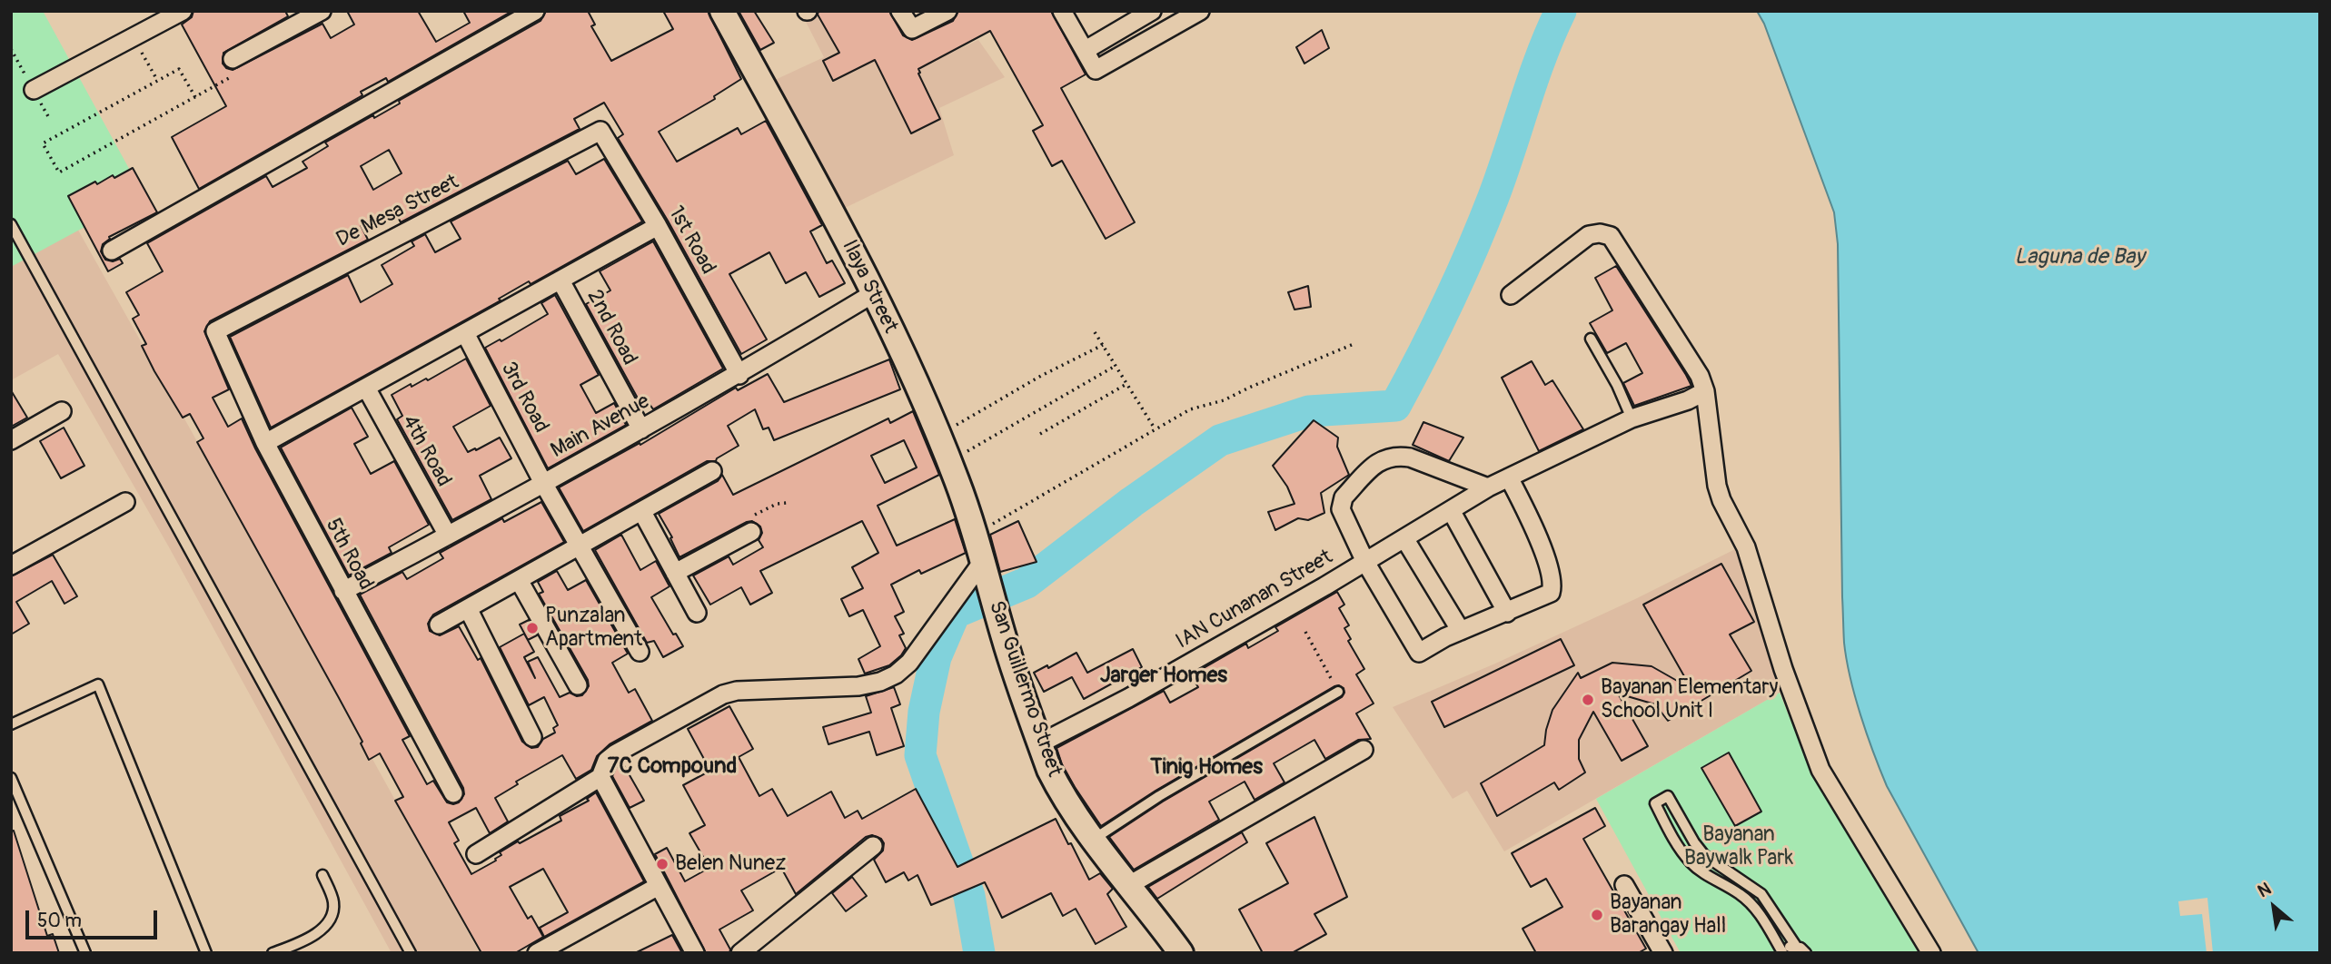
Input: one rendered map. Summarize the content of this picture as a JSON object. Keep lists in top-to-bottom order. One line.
{"streets":{"main road":["Ilaya Street","San Guillermo Street"],"street":["De Mesa Street","1st Road","2nd Road","3rd Road","Main Avenue","4th Road","5th Road","IAN Cunanan Street"]},"crossings":[["De Mesa Street","1st Road"],["De Mesa Street","5th Road"],["1st Road","Main Avenue"],["Ilaya Street","Main Avenue"],["Ilaya Street","San Guillermo Street"],["2nd Road","Main Avenue"],["3rd Road","Main Avenue"],["Main Avenue","4th Road"],["Main Avenue","5th Road"],["IAN Cunanan Street","San Guillermo Street"]],"districts":["Jarger Homes","7C Compound","Tinig Homes"],"water":["Laguna de Bay"],"parks":["Bayanan Baywalk Park"],"places":["Punzalan Apartment","Bayanan Elementary School Unit I","Belen Nunez","Bayanan Barangay Hall"],"scale_bar":"50 m","north":"top left"}
